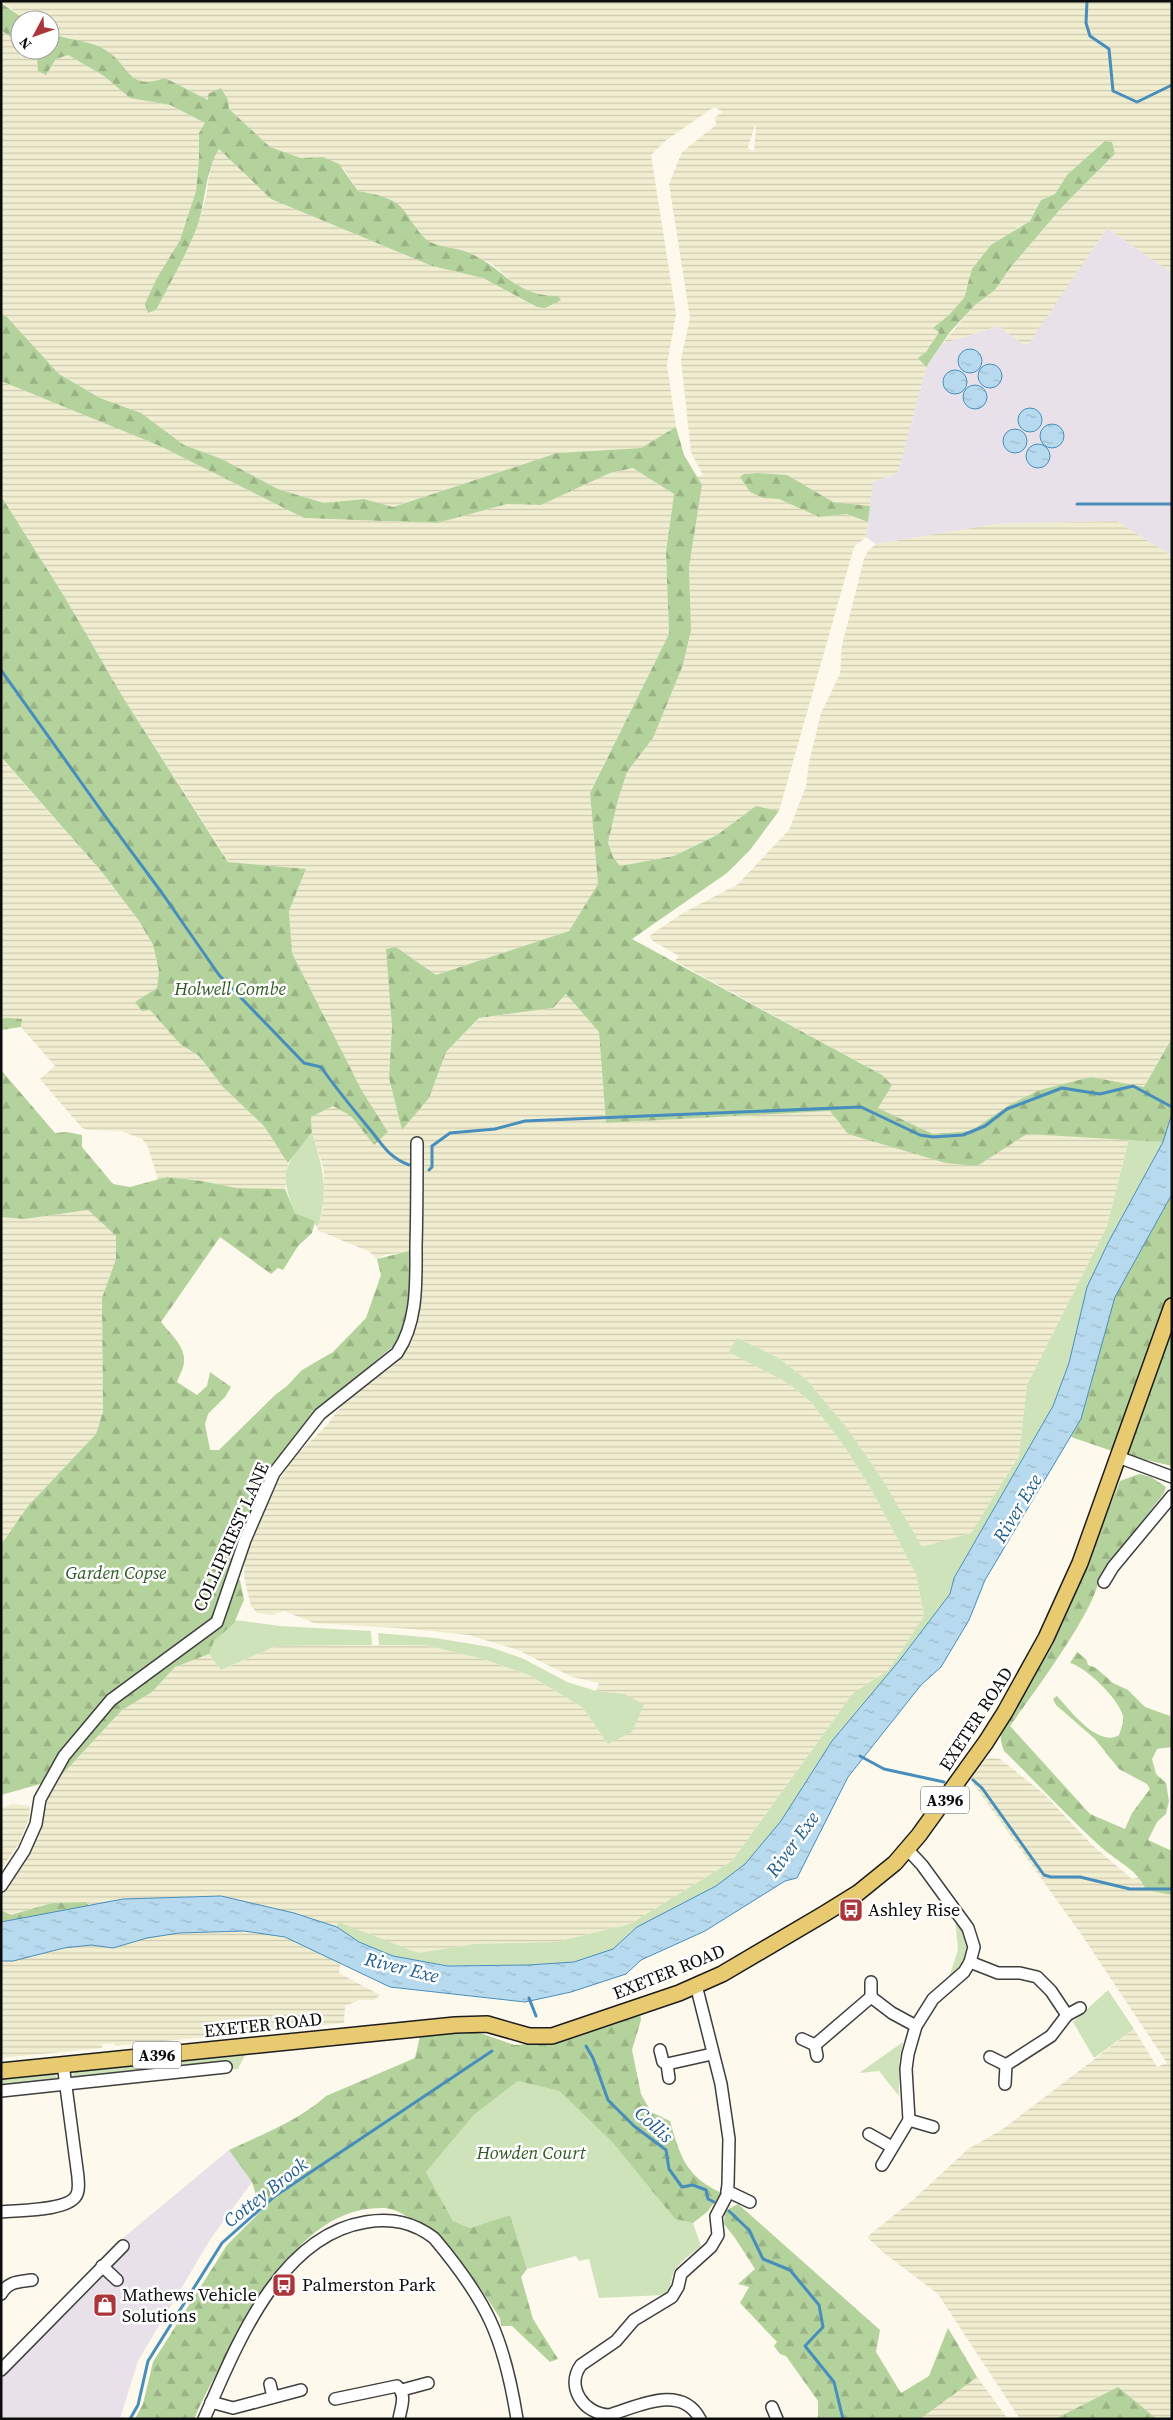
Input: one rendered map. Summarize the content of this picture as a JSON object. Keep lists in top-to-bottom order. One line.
{"streets":{"main road":["EXETER ROAD","A396"],"street":["COLLIPRIEST LANE"]},"water":["River Exe","Collis","Cottey Brook"],"parks":["Holwell Combe","Garden Copse","Howden Court"],"places":{"bus stop":["Ashley Rise","Palmerston Park"],"shop":["Mathews Vehicle Solutions"]},"north":"bottom left"}
